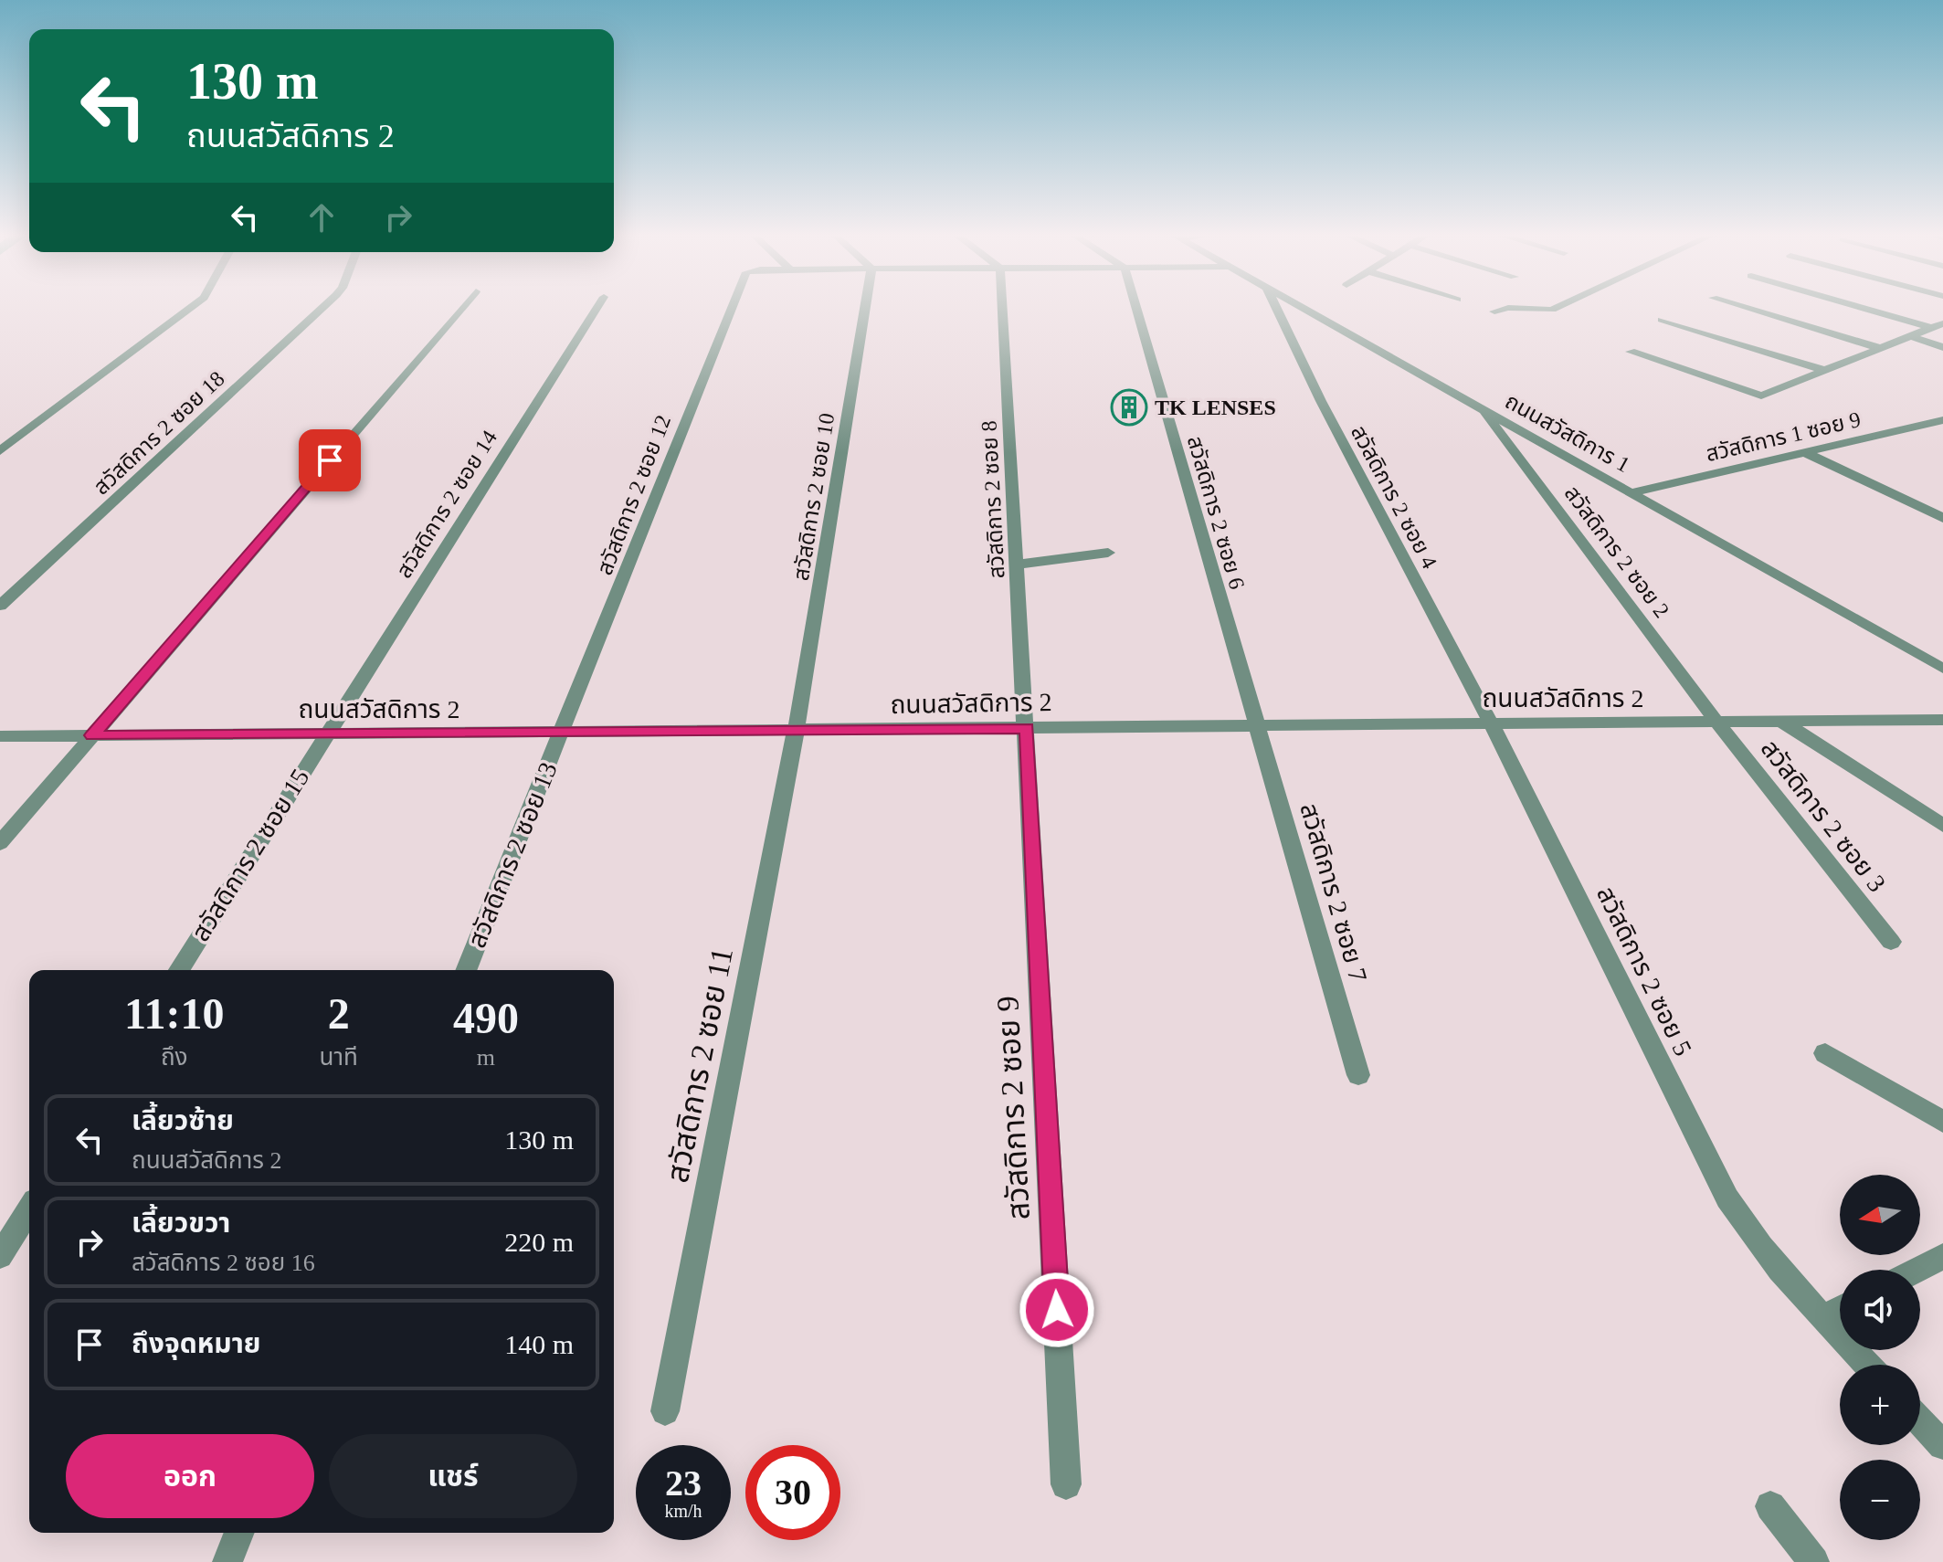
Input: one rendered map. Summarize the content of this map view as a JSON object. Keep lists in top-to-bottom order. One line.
{"streets":{"street":["สวัสดิการ 2 ซอย 18","ถนนสวัสดิการ 1","สวัสดิการ 1 ซอย 9","สวัสดิการ 2 ซอย 12","สวัสดิการ 2 ซอย 10","สวัสดิการ 2 ซอย 4","สวัสดิการ 2 ซอย 8","สวัสดิการ 2 ซอย 14","สวัสดิการ 2 ซอย 6","สวัสดิการ 2 ซอย 2","ถนนสวัสดิการ 2","สวัสดิการ 2 ซอย 3","สวัสดิการ 2 ซอย 15","สวัสดิการ 2 ซอย 13","สวัสดิการ 2 ซอย 7","สวัสดิการ 2 ซอย 5","สวัสดิการ 2 ซอย 11","สวัสดิการ 2 ซอย 9"]},"crossings":[["ถนนสวัสดิการ 1","สวัสดิการ 1 ซอย 9"],["ถนนสวัสดิการ 1","สวัสดิการ 2 ซอย 2"],["สวัสดิการ 2 ซอย 12","ถนนสวัสดิการ 2"],["สวัสดิการ 2 ซอย 12","สวัสดิการ 2 ซอย 13"],["สวัสดิการ 2 ซอย 10","ถนนสวัสดิการ 2"],["สวัสดิการ 2 ซอย 10","สวัสดิการ 2 ซอย 11"],["สวัสดิการ 2 ซอย 4","ถนนสวัสดิการ 2"],["สวัสดิการ 2 ซอย 4","สวัสดิการ 2 ซอย 5"],["สวัสดิการ 2 ซอย 8","ถนนสวัสดิการ 2"],["สวัสดิการ 2 ซอย 8","สวัสดิการ 2 ซอย 9"],["สวัสดิการ 2 ซอย 14","ถนนสวัสดิการ 2"],["สวัสดิการ 2 ซอย 14","สวัสดิการ 2 ซอย 15"],["สวัสดิการ 2 ซอย 6","ถนนสวัสดิการ 2"],["สวัสดิการ 2 ซอย 6","สวัสดิการ 2 ซอย 7"],["สวัสดิการ 2 ซอย 2","ถนนสวัสดิการ 2"],["สวัสดิการ 2 ซอย 2","สวัสดิการ 2 ซอย 3"],["ถนนสวัสดิการ 2","สวัสดิการ 2 ซอย 3"],["ถนนสวัสดิการ 2","สวัสดิการ 2 ซอย 15"],["ถนนสวัสดิการ 2","สวัสดิการ 2 ซอย 13"],["ถนนสวัสดิการ 2","สวัสดิการ 2 ซอย 7"],["ถนนสวัสดิการ 2","สวัสดิการ 2 ซอย 5"],["ถนนสวัสดิการ 2","สวัสดิการ 2 ซอย 11"],["ถนนสวัสดิการ 2","สวัสดิการ 2 ซอย 9"]],"places":{"building":["TK LENSES"]},"north":"left","page":{"turn":["130 m","ถนนสวัสดิการ 2"],"eta":["11:10","ถึง","2","นาที","490","m"],"list":[{"name":"เลี้ยวซ้าย","note":"ถนนสวัสดิการ 2","value":"130 m"},{"name":"เลี้ยวขวา","note":"สวัสดิการ 2 ซอย 16","value":"220 m"},{"name":"ถึงจุดหมาย","value":"140 m"}],"map_buttons":["+","−"],"buttons":["ออก","แชร์"],"speed":"23 km/h","limit":"30"}}
